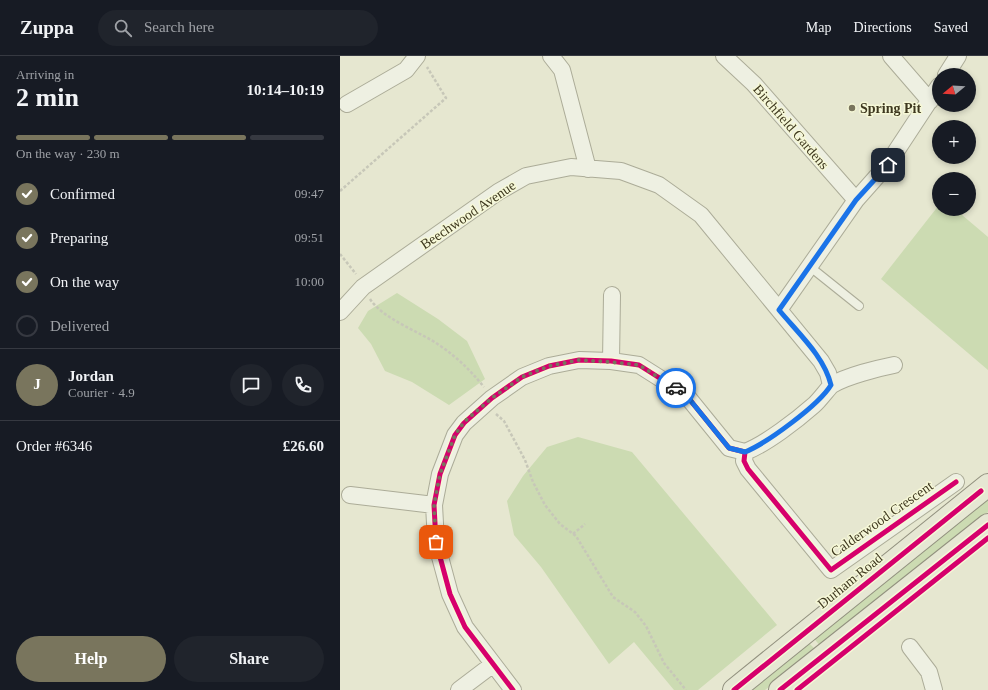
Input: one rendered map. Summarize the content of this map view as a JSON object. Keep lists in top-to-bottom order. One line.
{"streets":{"main road":["Durham Road"],"street":["Birchfield Gardens","Beechwood Avenue","Calderwood Crescent"]},"places":["Spring Pit"],"north":"left","page":{"header":"Zuppa","search":"Search here","nav":["Map","Directions","Saved"],"heading":["2 min","Arriving in","10:14–10:19"],"panel":["Jordan","Courier · 4.9","Order #6346","£26.60"],"map_buttons":["+","−"],"bar":"On the way · 230 m","list":[["Confirmed","09:47"],["Preparing","09:51"],["On the way","10:00"],"Delivered"],"round":"J","buttons":["Help","Share"]}}
